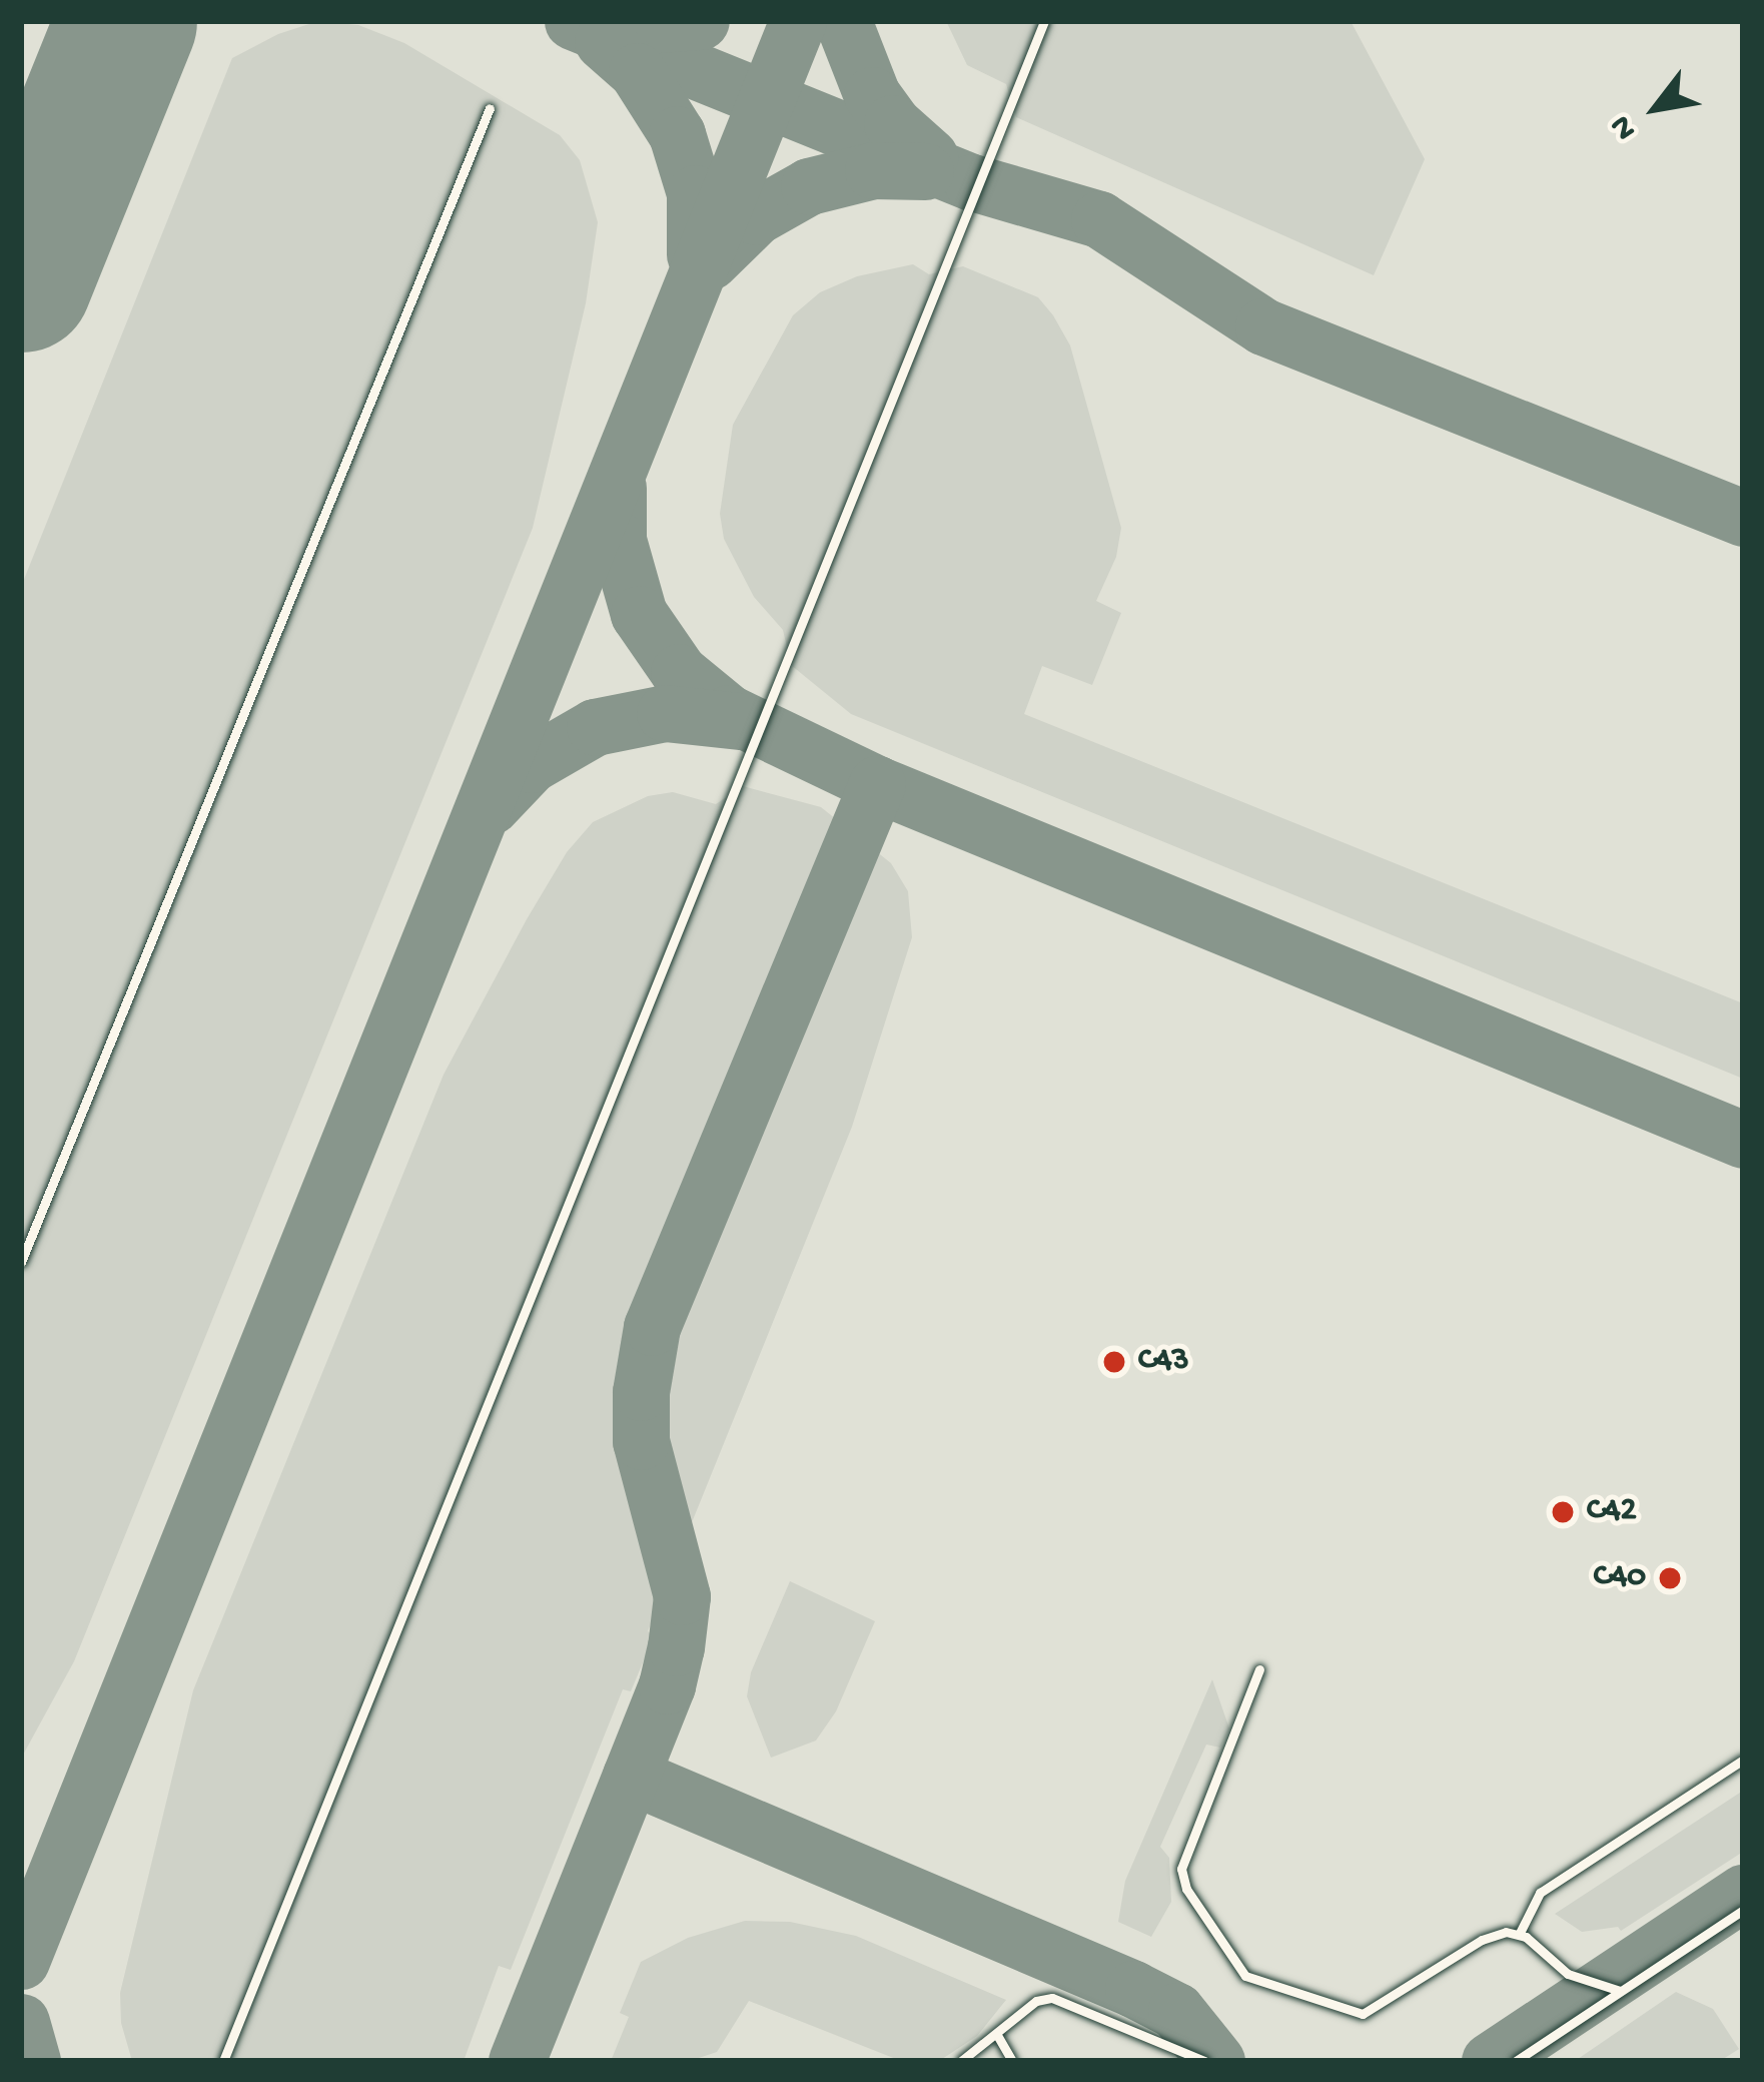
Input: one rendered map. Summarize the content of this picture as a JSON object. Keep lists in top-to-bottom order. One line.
{"places":["C43","C42","C40"],"north":"bottom left"}
